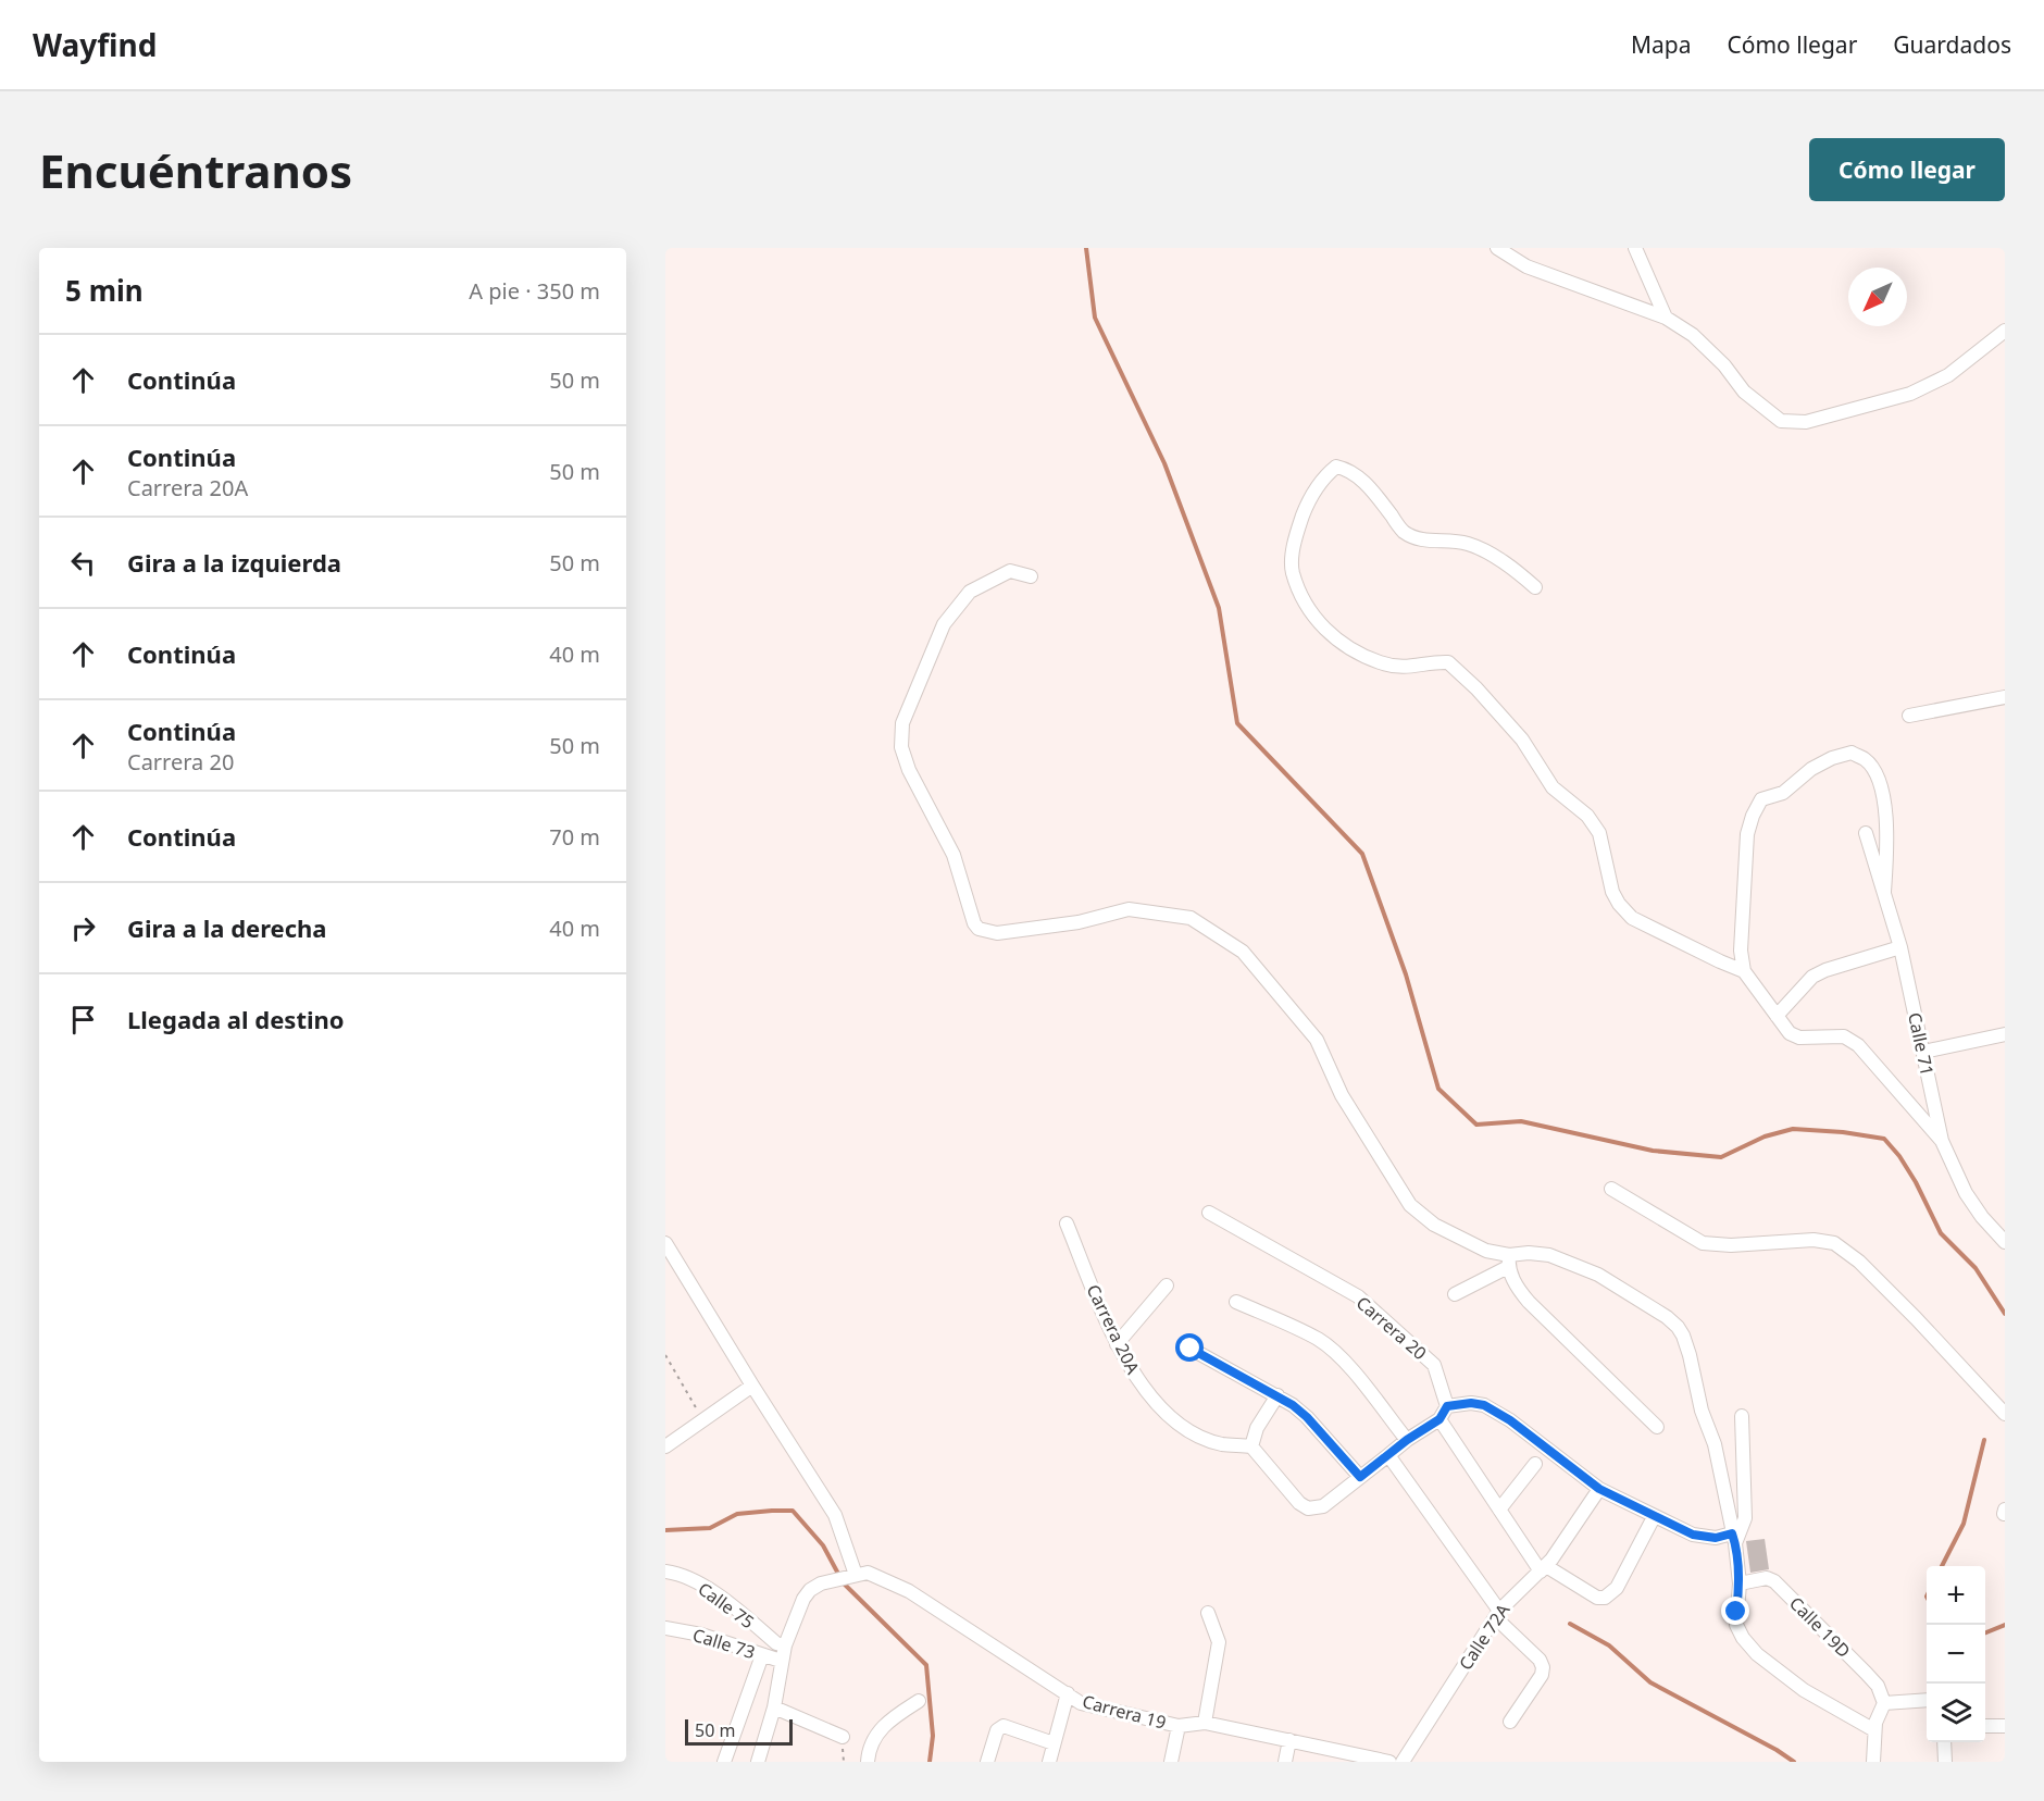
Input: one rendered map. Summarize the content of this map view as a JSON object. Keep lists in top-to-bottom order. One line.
{"streets":{"street":["Calle 71","Carrera 20","Carrera 20A","Calle 75","Calle 19D","Calle 72A","Calle 73","Carrera 19"]},"scale_bar":"50 m","north":"bottom left","page":{"header":"Wayfind","nav":["Mapa","Cómo llegar","Guardados"],"buttons":"Cómo llegar","title":"Encuéntranos","heading":["5 min","A pie · 350 m"],"list":[["Continúa","50 m"],["Continúa","Carrera 20A","50 m"],["Gira a la izquierda","50 m"],["Continúa","40 m"],["Continúa","Carrera 20","50 m"],["Continúa","70 m"],["Gira a la derecha","40 m"],"Llegada al destino"],"map_buttons":["+","−"],"scale":"50 m"}}
